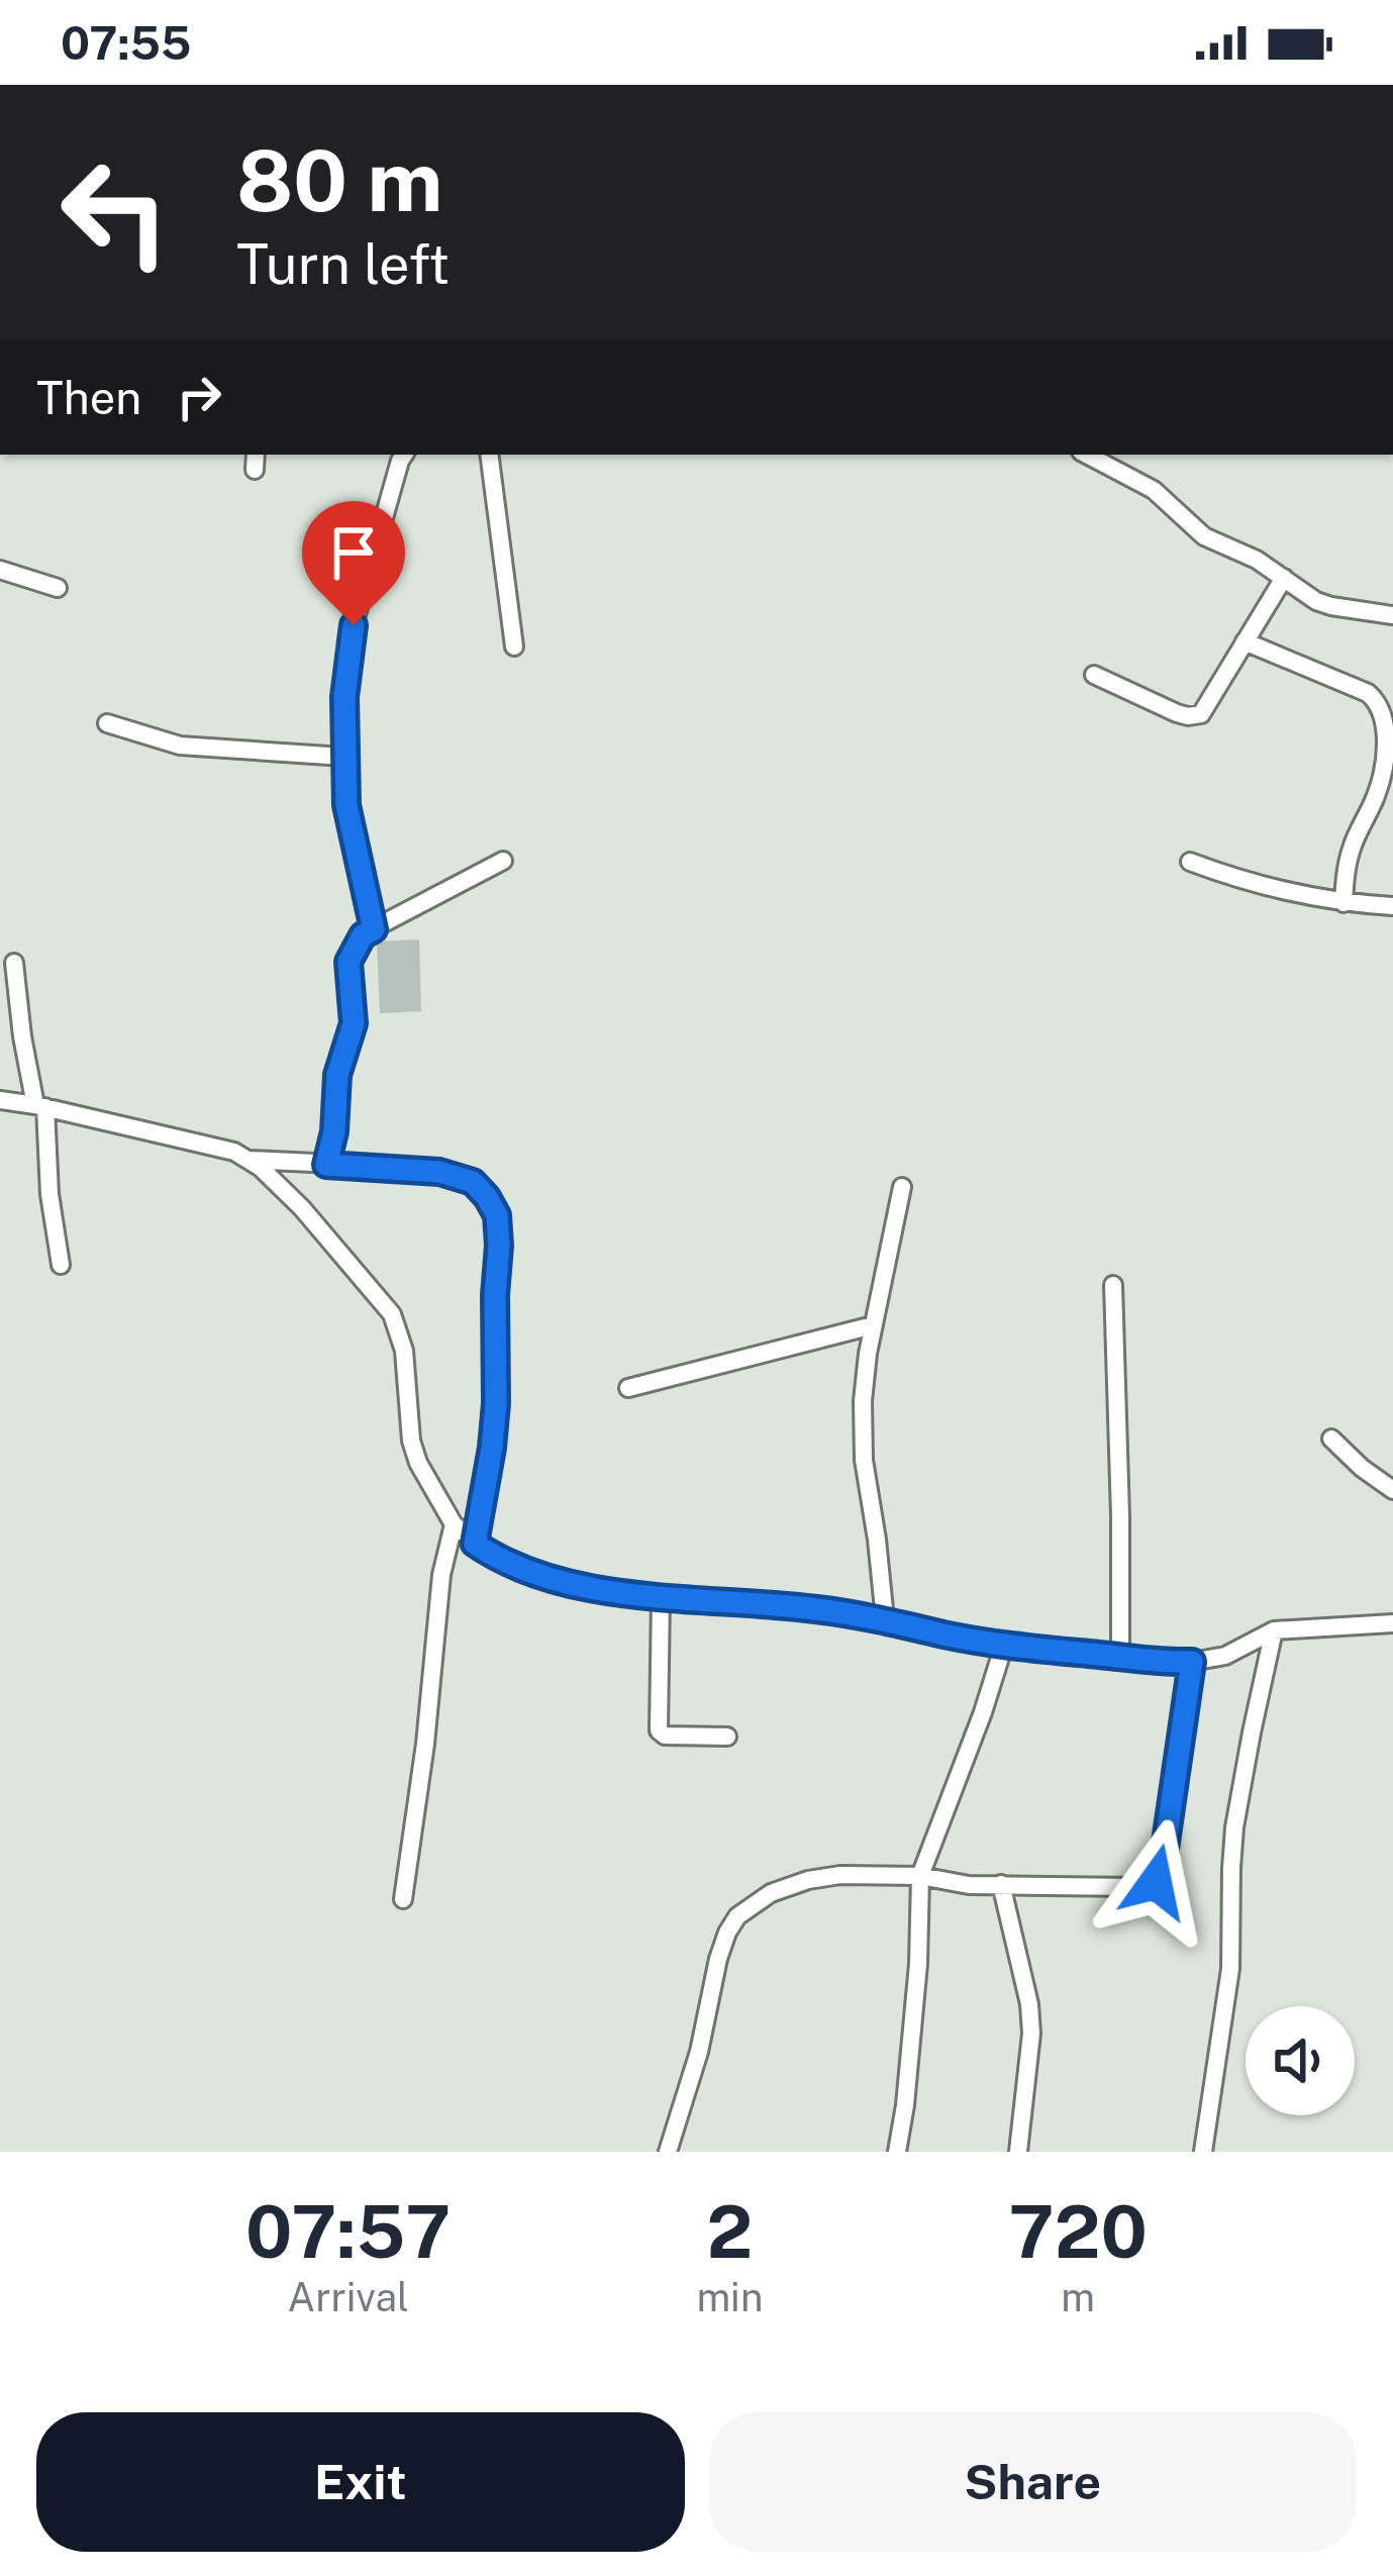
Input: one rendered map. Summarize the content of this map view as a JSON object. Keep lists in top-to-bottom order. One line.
{"page":{"status":"07:55","turn":["80 m","Turn left"],"then":"Then","eta":["07:57","Arrival","2","min","720","m"],"buttons":["Exit","Share"]}}
